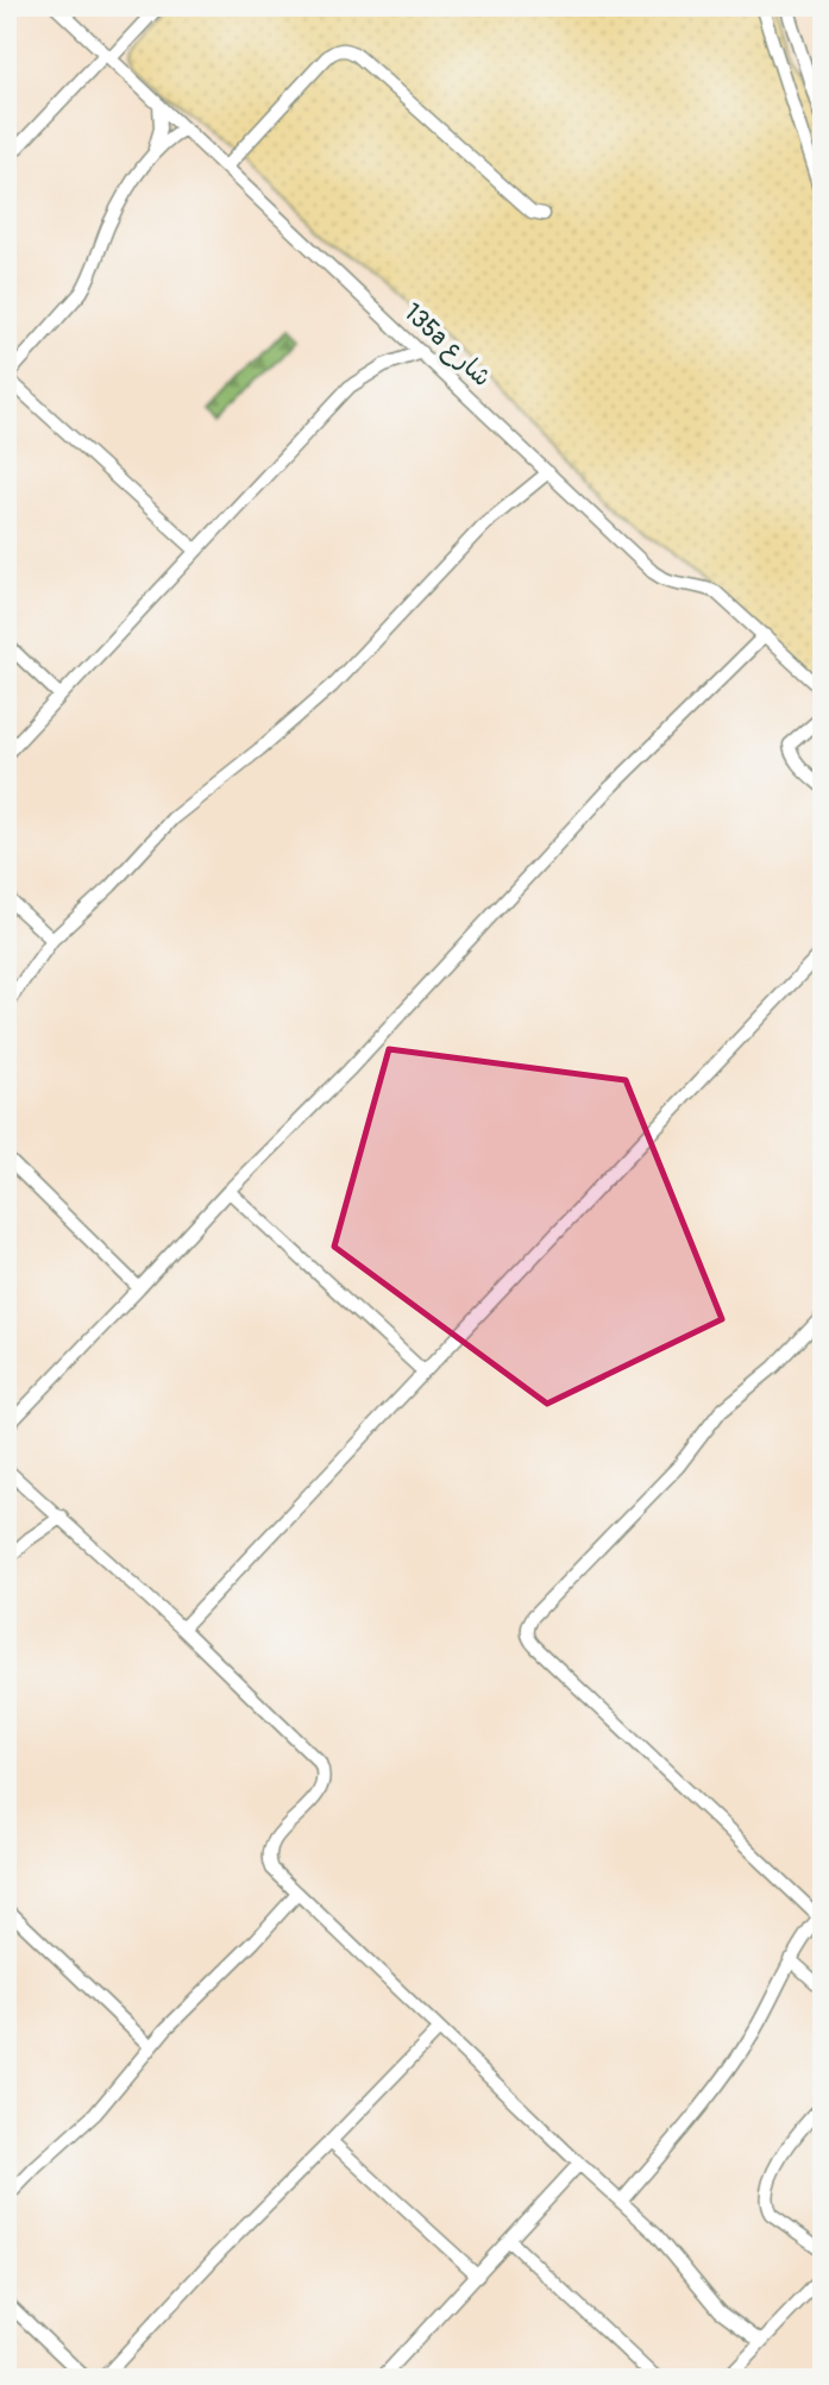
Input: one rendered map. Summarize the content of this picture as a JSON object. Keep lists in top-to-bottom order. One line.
{"streets":{"street":["135a شارع"]}}
